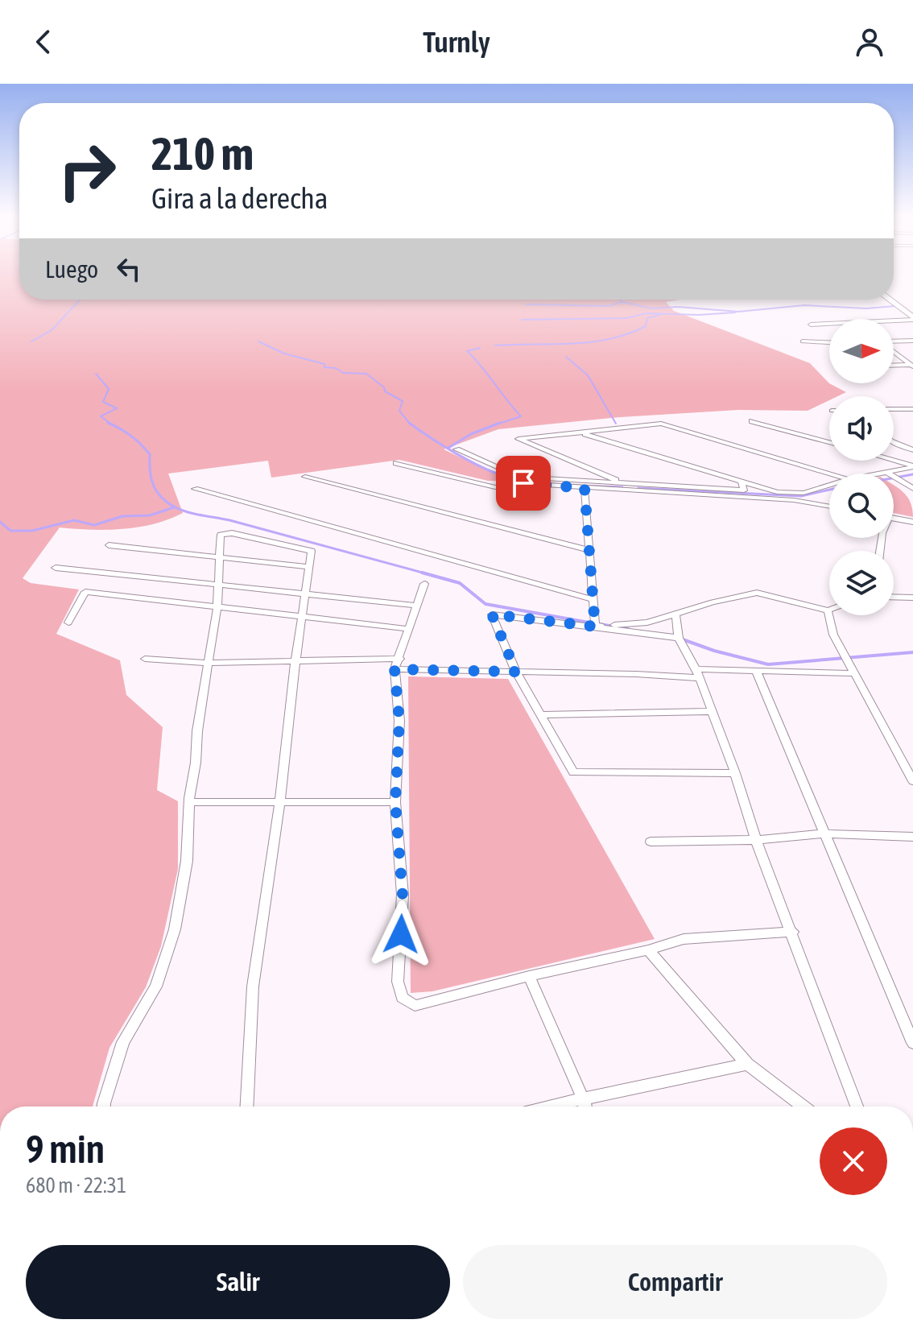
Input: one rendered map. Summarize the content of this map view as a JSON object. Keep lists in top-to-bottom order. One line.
{"north":"right","page":{"header":"Turnly","turn":["210 m","Gira a la derecha"],"then":"Luego","heading":["9 min","680 m · 22:31"],"buttons":["Salir","Compartir"]}}
